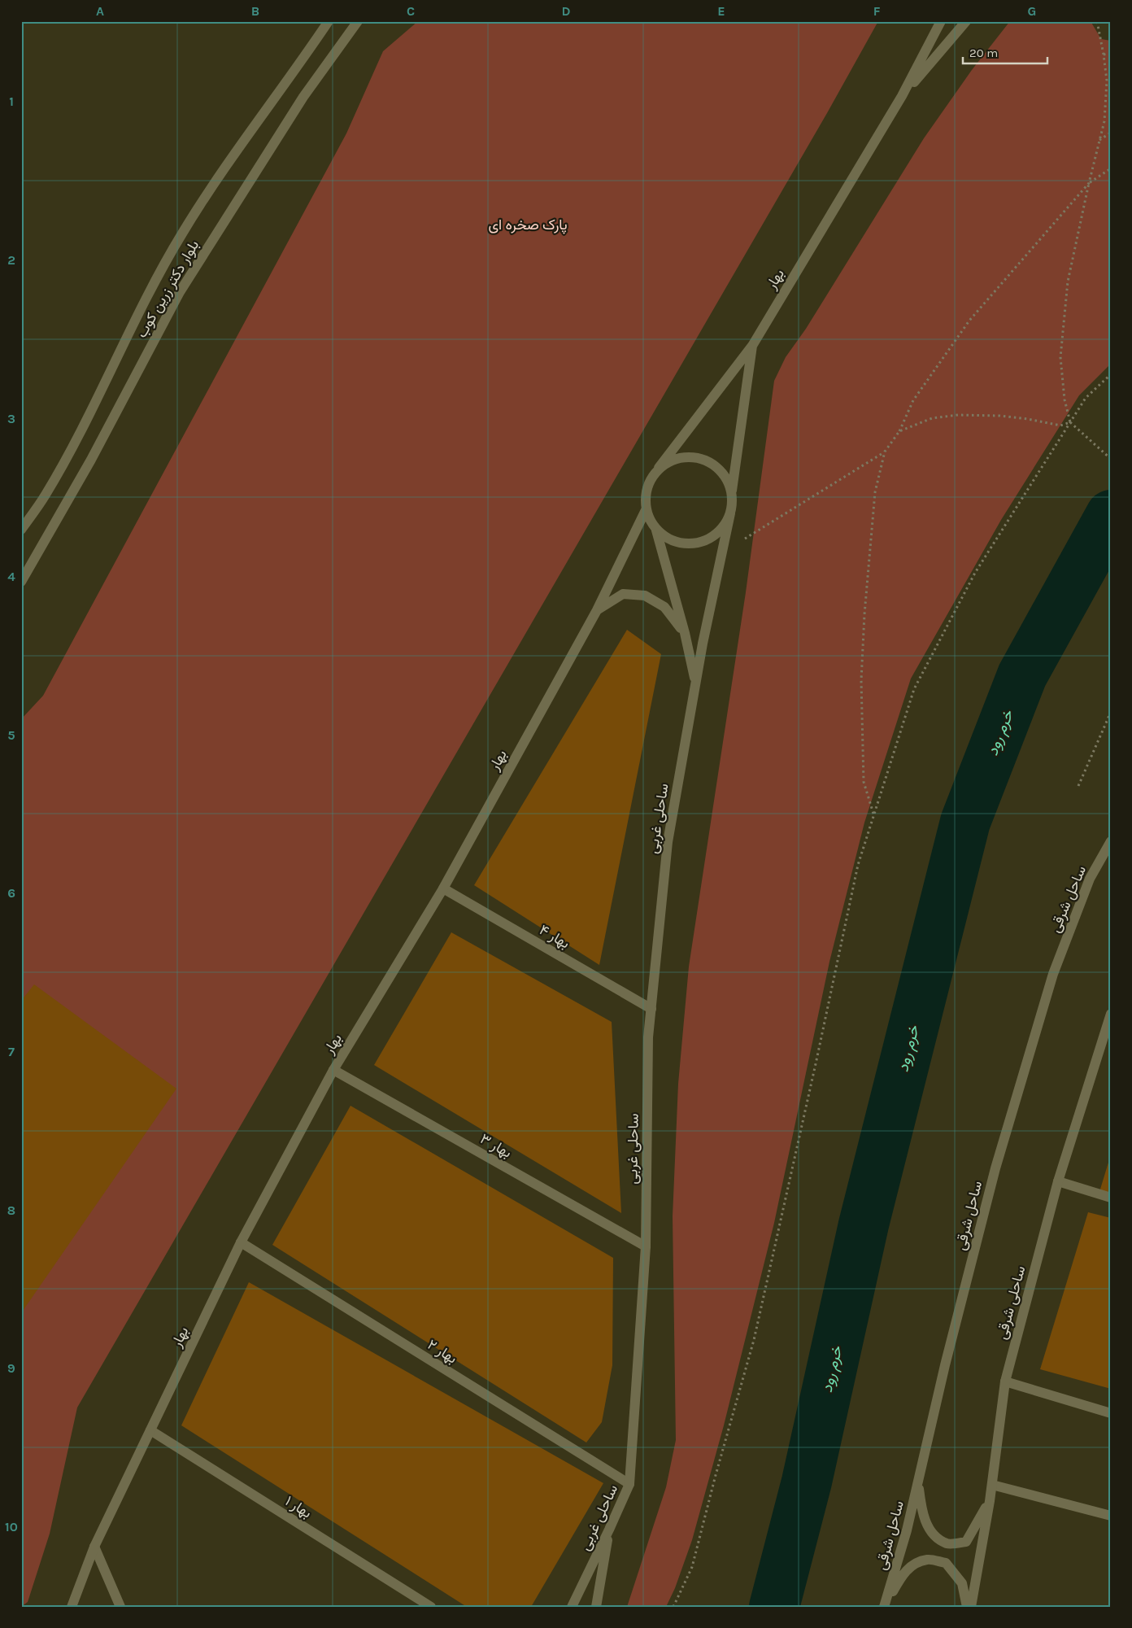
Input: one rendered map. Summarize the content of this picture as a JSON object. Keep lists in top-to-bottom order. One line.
{"streets":{"main road":["بهار","بلوار دکتر زرین کوب","ساحلی غربی","ساحل شرقی","بهار ۴","بهار ۳","ساحلی شرقی","بهار ۲","بهار ۱"]},"crossings":[["بهار","ساحلی غربی"],["بهار","بهار ۴"],["بهار","بهار ۳"],["بهار","بهار ۲"],["بهار","بهار ۱"],["ساحلی غربی","بهار ۴"],["ساحلی غربی","بهار ۳"],["ساحلی غربی","بهار ۲"]],"water":["خرم رود"],"parks":["پارک صخره ای"],"scale_bar":"20 m","grid":{"columns":["A","B","C","D","E","F","G"],"rows":["1","2","3","4","5","6","7","8","9","10"]}}
